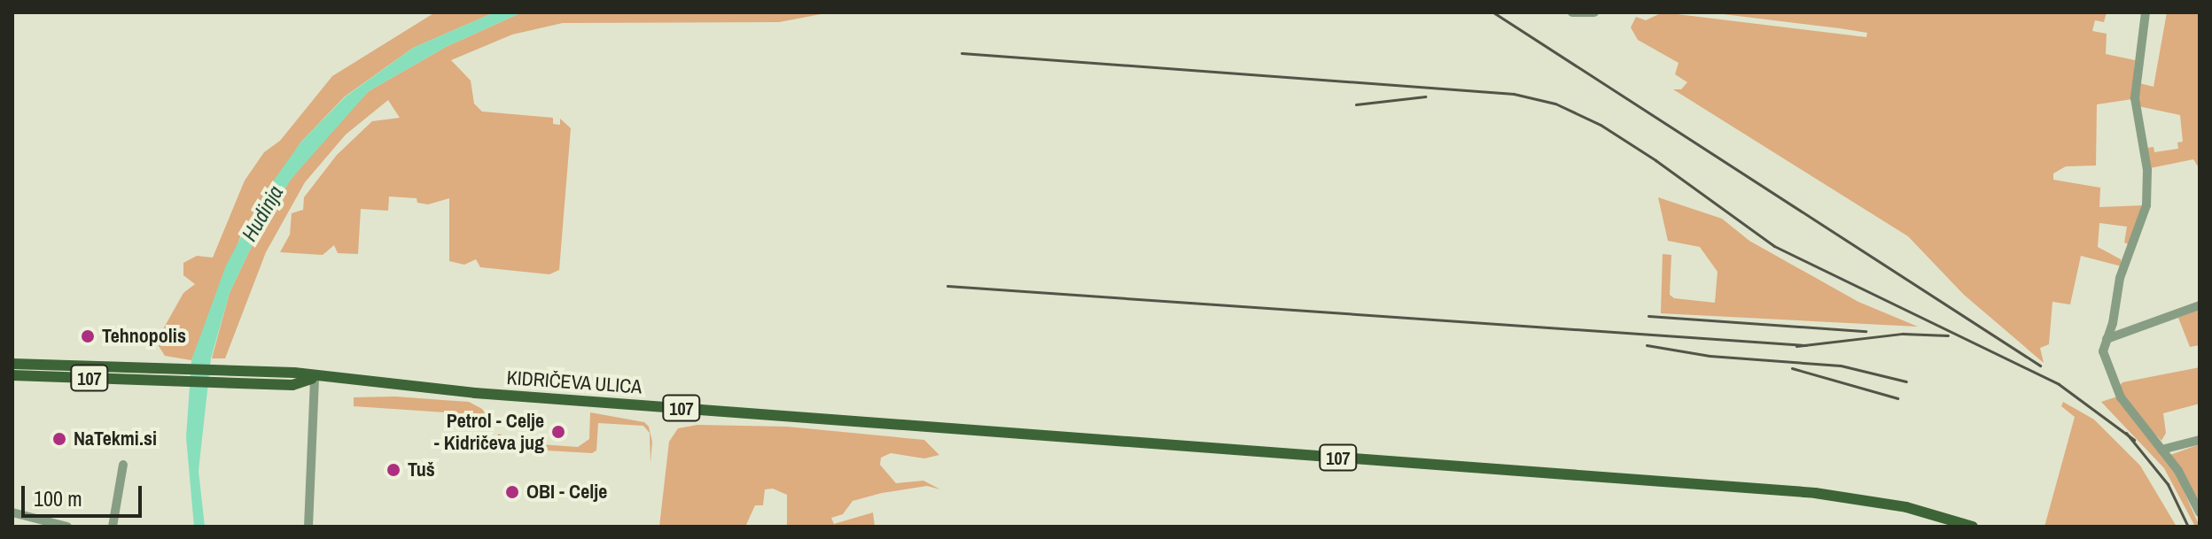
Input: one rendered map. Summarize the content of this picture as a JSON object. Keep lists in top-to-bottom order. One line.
{"streets":{"main road":["107","KIDRIČEVA ULICA"]},"water":["Hudinja"],"places":["Tehnopolis","Petrol - Celje - Kidričeva jug","NaTekmi.si","Tuš","OBI - Celje"],"scale_bar":"100 m"}
